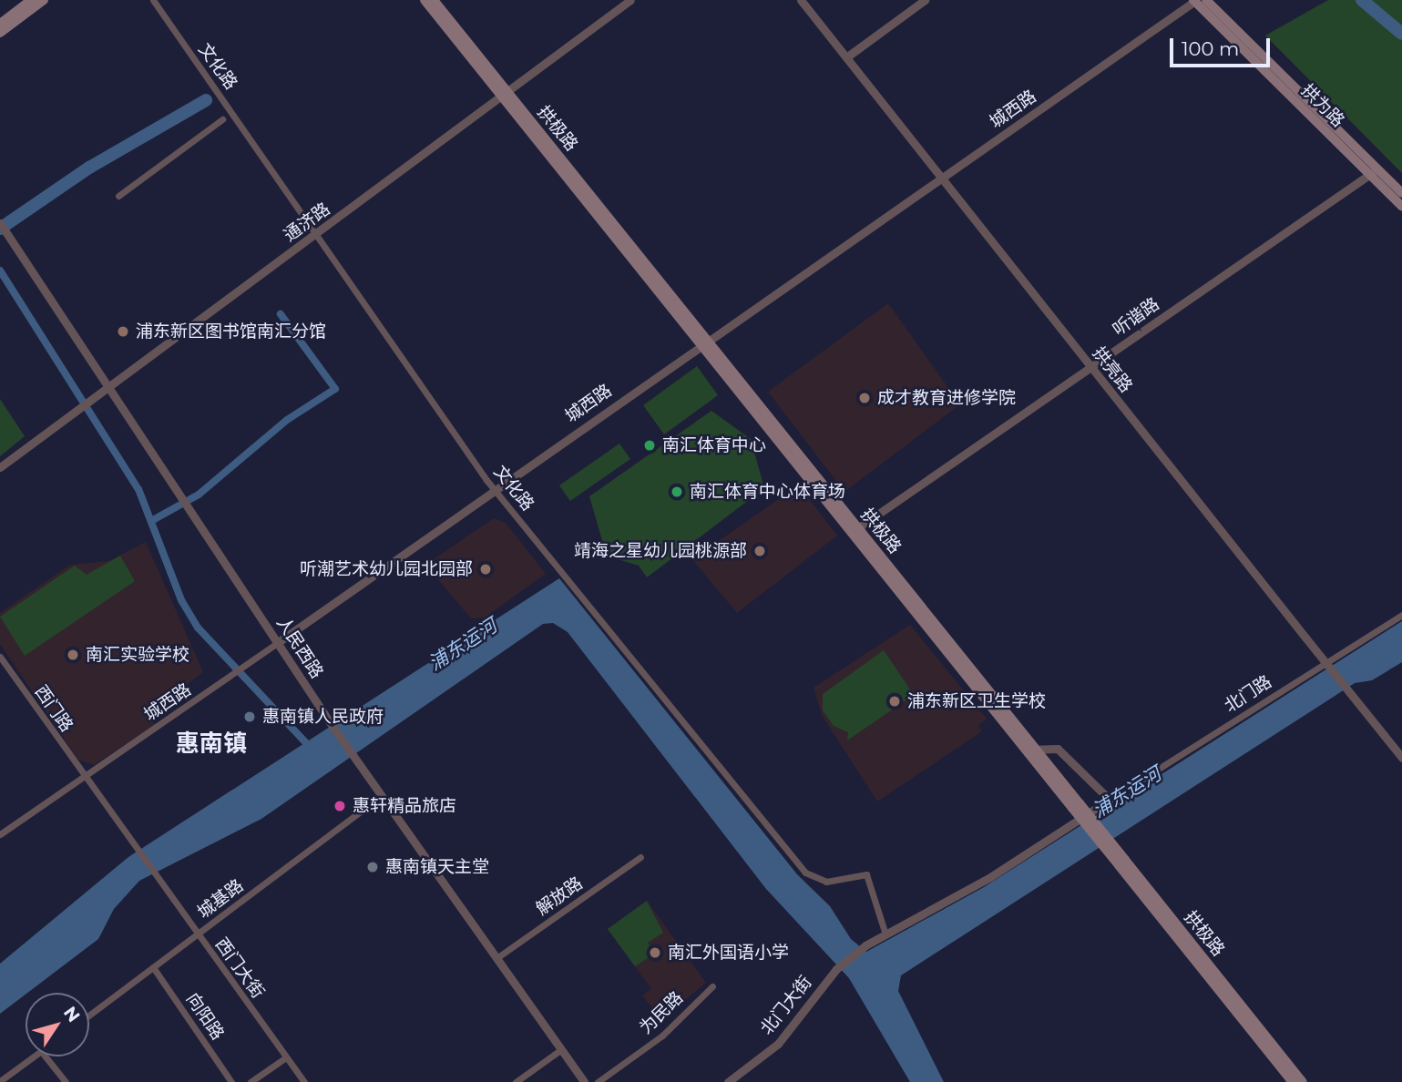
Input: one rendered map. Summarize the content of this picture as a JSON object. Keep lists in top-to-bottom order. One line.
{"streets":{"main road":["拱为路","拱极路"],"street":["文化路","城西路","通济路","听谐路","拱亮路","人民西路","北门路","西门路","解放路","城基路","西门大街","北门大街","为民路","向阳路"]},"crossings":[["文化路","城西路"],["文化路","通济路"],["文化路","北门路"],["拱为路","城西路"],["拱为路","听谐路"],["城西路","拱极路"],["城西路","拱亮路"],["城西路","人民西路"],["城西路","西门路"],["城西路","西门大街"],["拱极路","通济路"],["拱极路","听谐路"],["通济路","人民西路"],["听谐路","拱亮路"],["人民西路","解放路"],["人民西路","城基路"],["北门路","北门大街"],["西门路","西门大街"],["城基路","西门大街"],["城基路","向阳路"]],"districts":["惠南镇"],"water":["浦东运河"],"places":["浦东新区图书馆南汇分馆","成才教育进修学院","南汇体育中心","南汇体育中心体育场","靖海之星幼儿园桃源部","听潮艺术幼儿园北园部","南汇实验学校","浦东新区卫生学校","惠南镇人民政府","惠轩精品旅店","惠南镇天主堂","南汇外国语小学"],"scale_bar":"100 m","north":"top right"}
